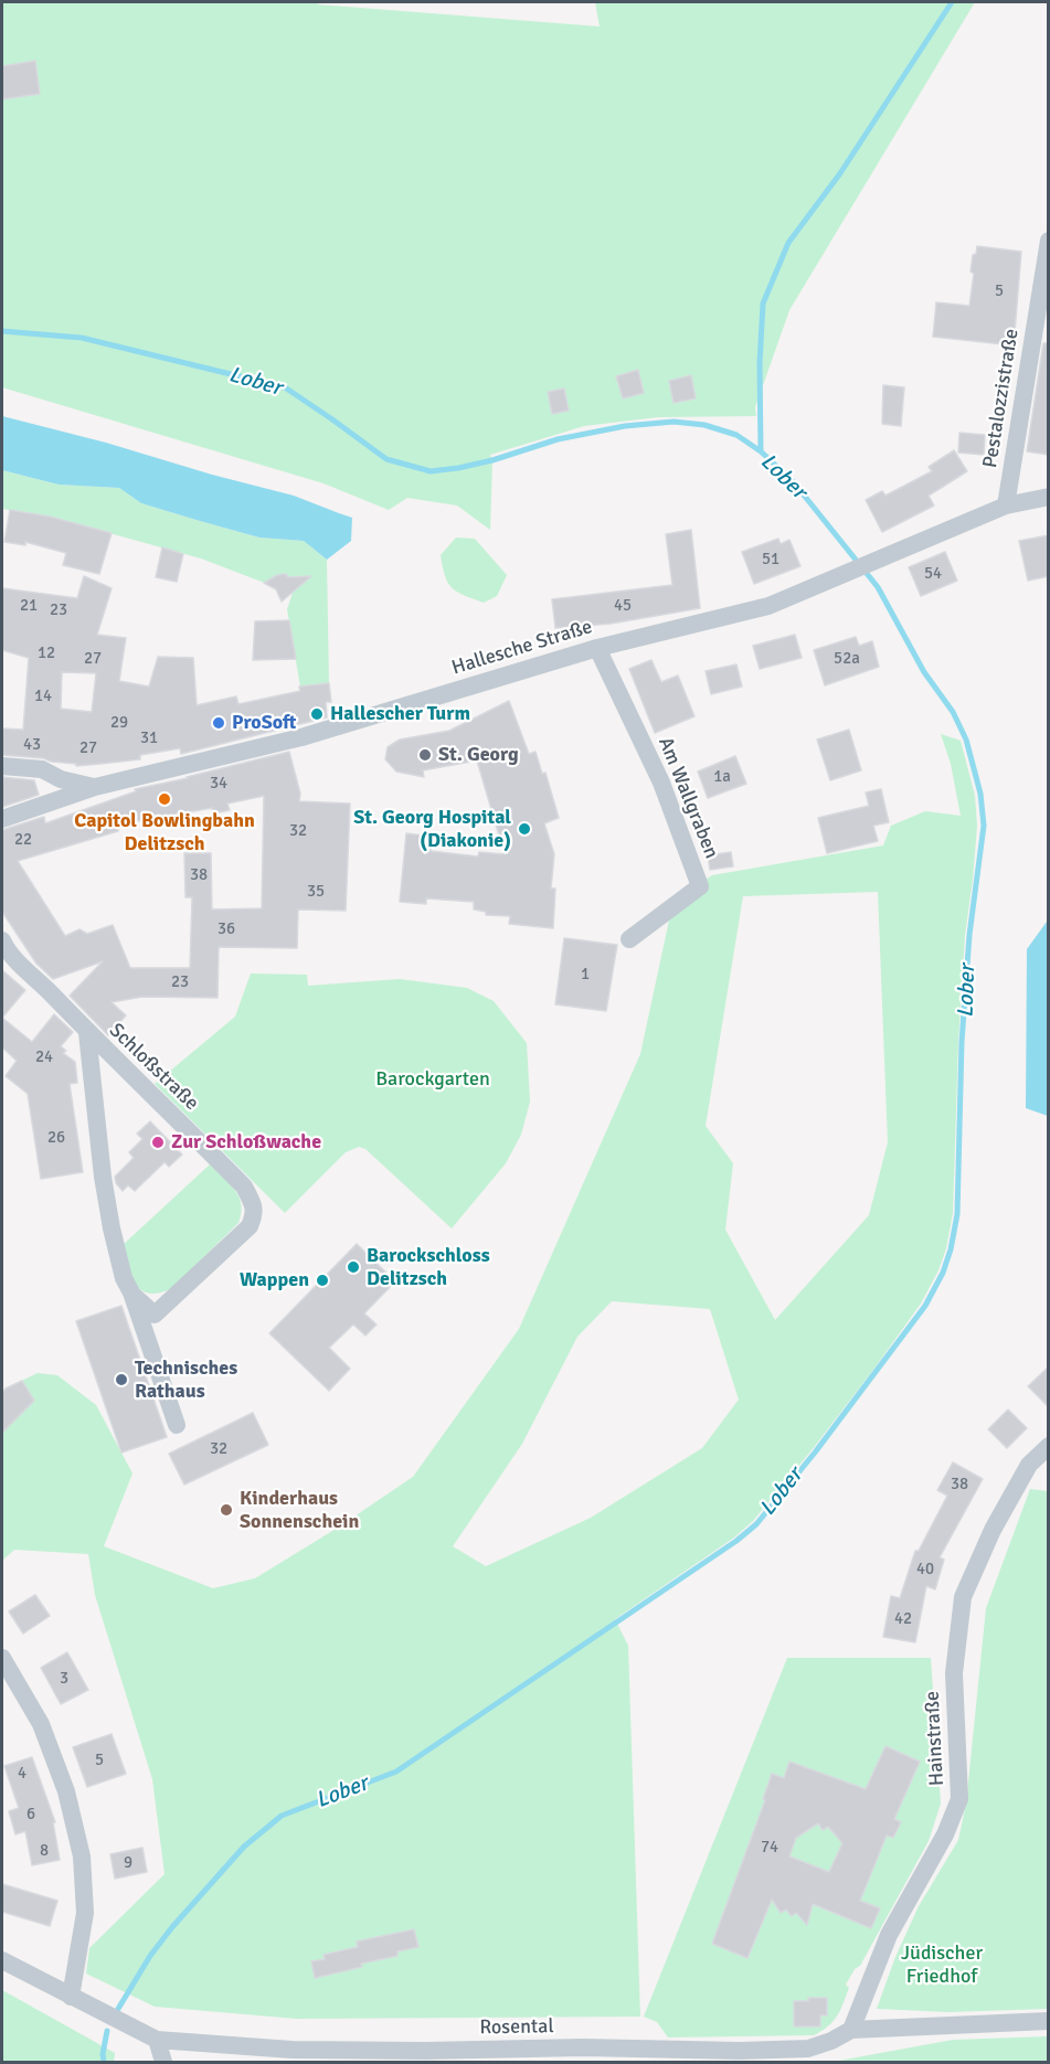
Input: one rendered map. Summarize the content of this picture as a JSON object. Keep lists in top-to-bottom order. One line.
{"streets":{"street":["Pestalozzistraße","Hallesche Straße","Am Wallgraben","Schloßstraße","Hainstraße","Rosental"]},"crossings":[["Pestalozzistraße","Hallesche Straße"],["Hallesche Straße","Am Wallgraben"],["Hainstraße","Rosental"]],"water":["Lober"],"parks":["Barockgarten","Jüdischer Friedhof"],"places":["Hallescher Turm","ProSoft","St. Georg","Capitol Bowlingbahn Delitzsch","St. Georg Hospital (Diakonie)","Zur Schloßwache","Barockschloss Delitzsch","Wappen","Technisches Rathaus","Kinderhaus Sonnenschein"],"house_numbers":["5","51","54","21","45","23","12","27","52a","14","29","31","43","27","1a","34","32","22","38","35","36","1","23","24","26","32","38","40","42","3","5","4","6","74","8","9"]}
